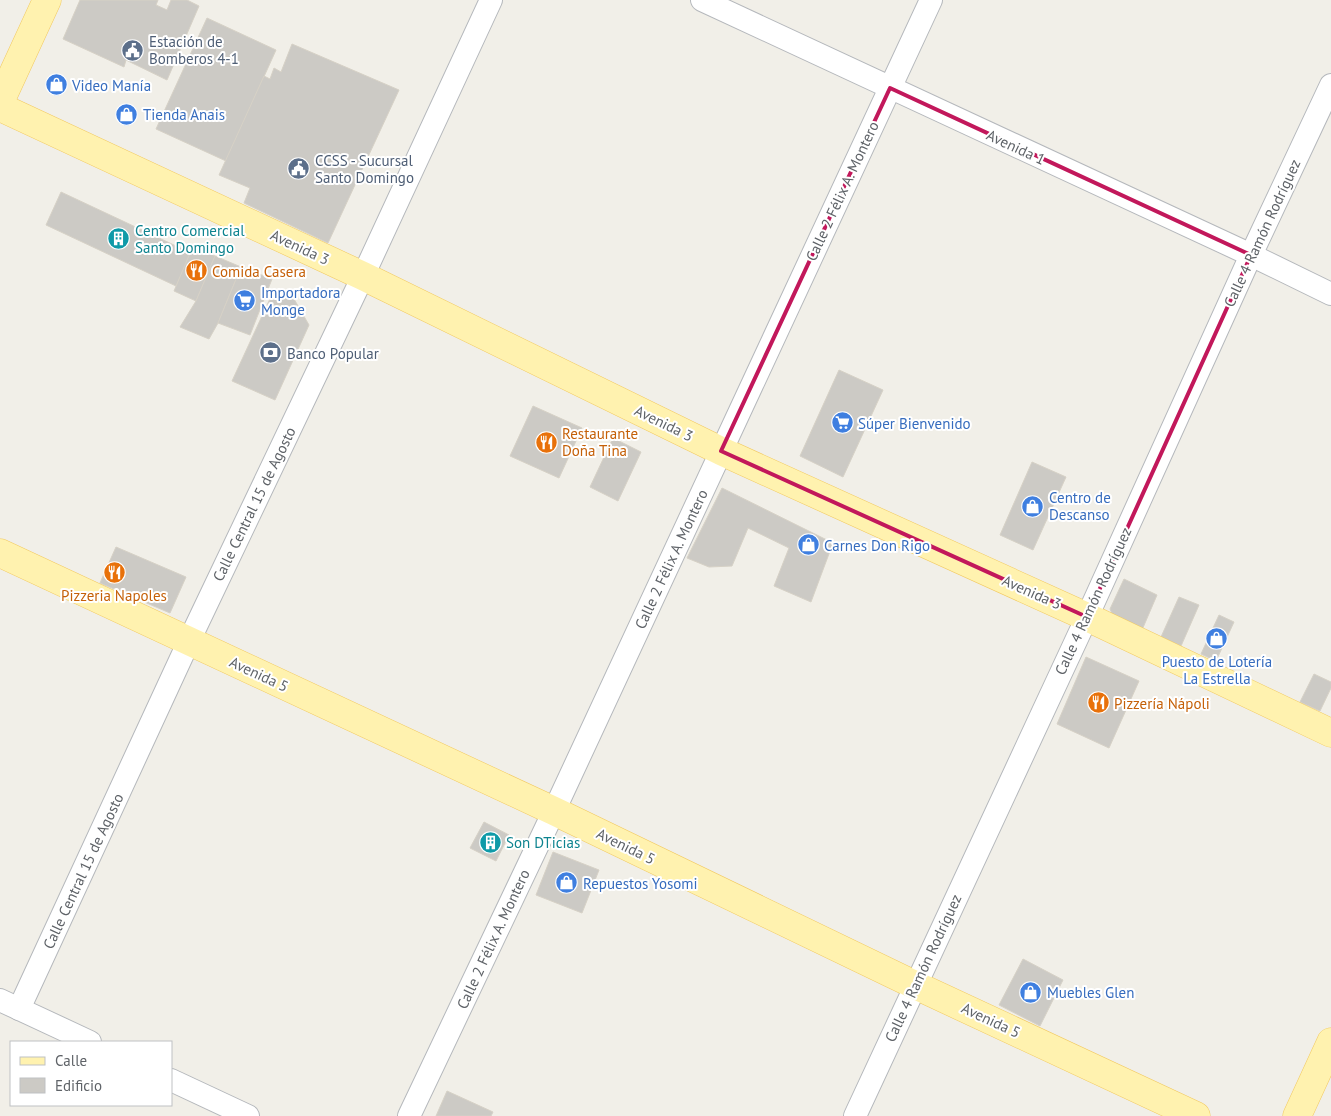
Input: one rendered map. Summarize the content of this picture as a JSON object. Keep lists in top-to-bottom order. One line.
{"streets":{"main road":["Avenida 3","Avenida 5"],"street":["Avenida 1","Calle 2 Félix A. Montero","Calle 4 Ramón Rodríguez","Calle Central 15 de Agosto"]},"crossings":[["Avenida 1","Calle 2 Félix A. Montero"],["Avenida 1","Calle 4 Ramón Rodríguez"],["Calle 2 Félix A. Montero","Avenida 3"],["Calle 2 Félix A. Montero","Avenida 5"],["Calle 4 Ramón Rodríguez","Avenida 3"],["Calle 4 Ramón Rodríguez","Avenida 5"],["Avenida 3","Calle Central 15 de Agosto"],["Calle Central 15 de Agosto","Avenida 5"]],"places":{"public building":["Estación de Bomberos 4-1","CCSS - Sucursal Santo Domingo"],"shop":["Video Manía","Tienda Anais","Centro de Descanso","Carnes Don Rigo","Puesto de Lotería La Estrella","Repuestos Yosomi","Muebles Glen"],"building":["Centro Comercial Santo Domingo","Son DTicias"],"restaurant":["Comida Casera","Restaurante Doña Tina","Pizzeria Napoles","Pizzería Nápoli"],"supermarket":["Importadora Monge","Súper Bienvenido"],"bank":["Banco Popular"]},"legend":["Calle","Edificio"]}
